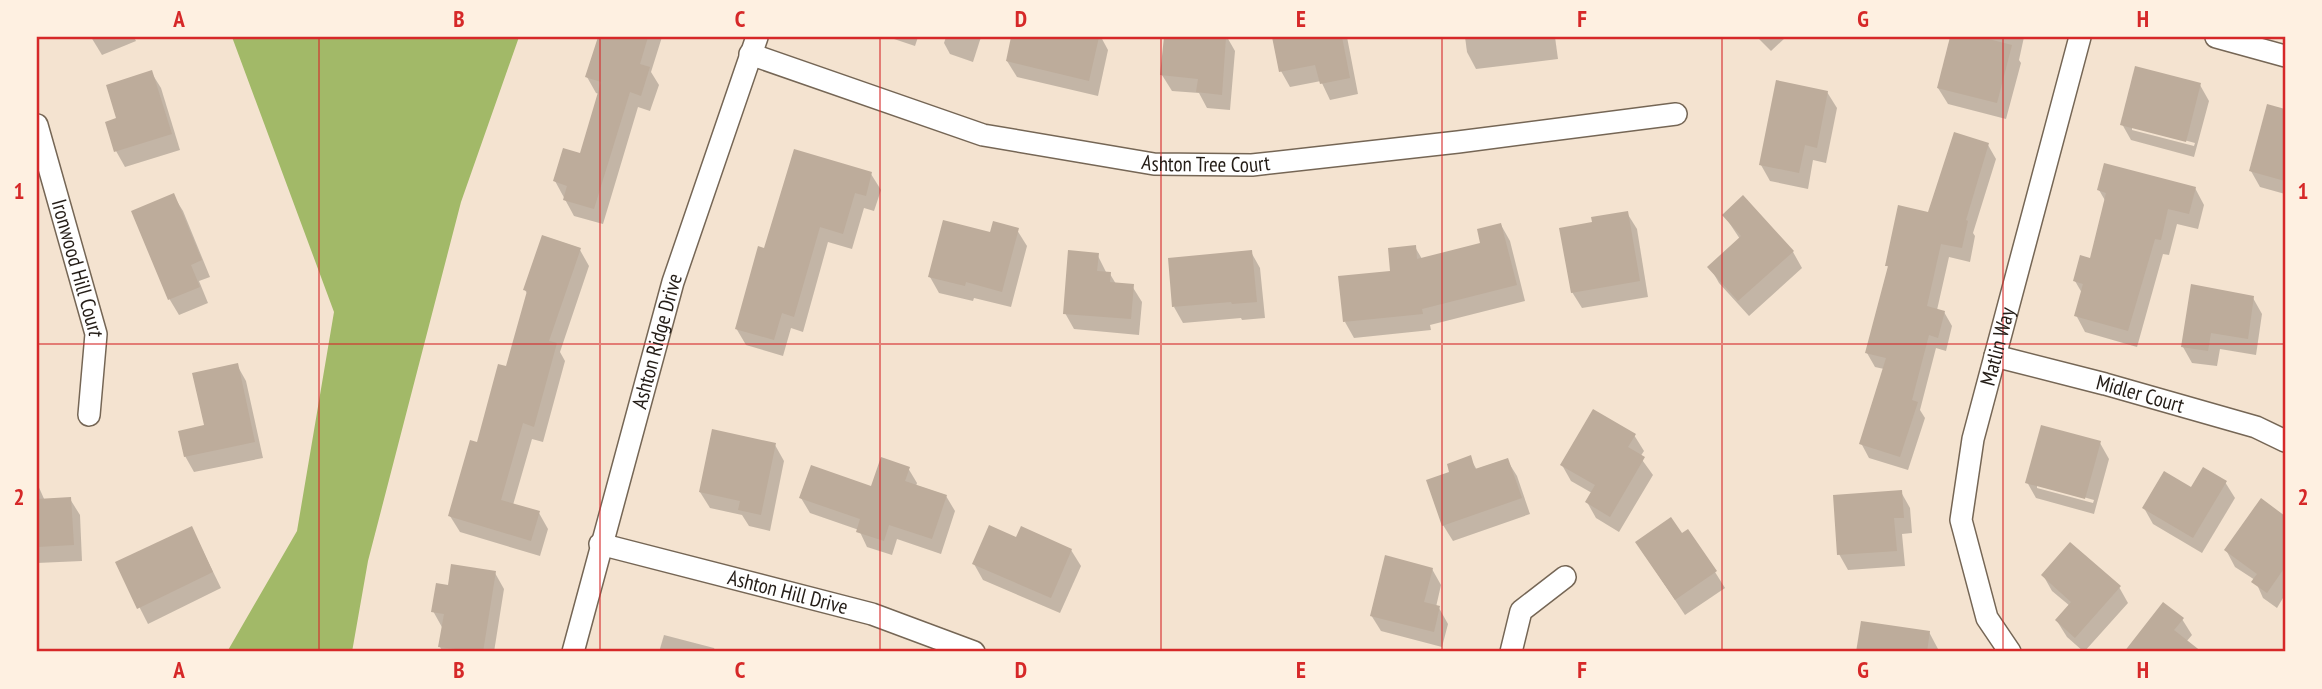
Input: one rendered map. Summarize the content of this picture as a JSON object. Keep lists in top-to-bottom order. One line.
{"streets":{"street":["Ashton Tree Court","Ironwood Hill Court","Ashton Ridge Drive","Matlin Way","Midler Court","Ashton Hill Drive"]},"crossings":[["Ashton Tree Court","Ashton Ridge Drive"],["Ashton Ridge Drive","Ashton Hill Drive"],["Matlin Way","Midler Court"]],"grid":{"columns":["A","B","C","D","E","F","G","H"],"rows":["1","2"]}}
